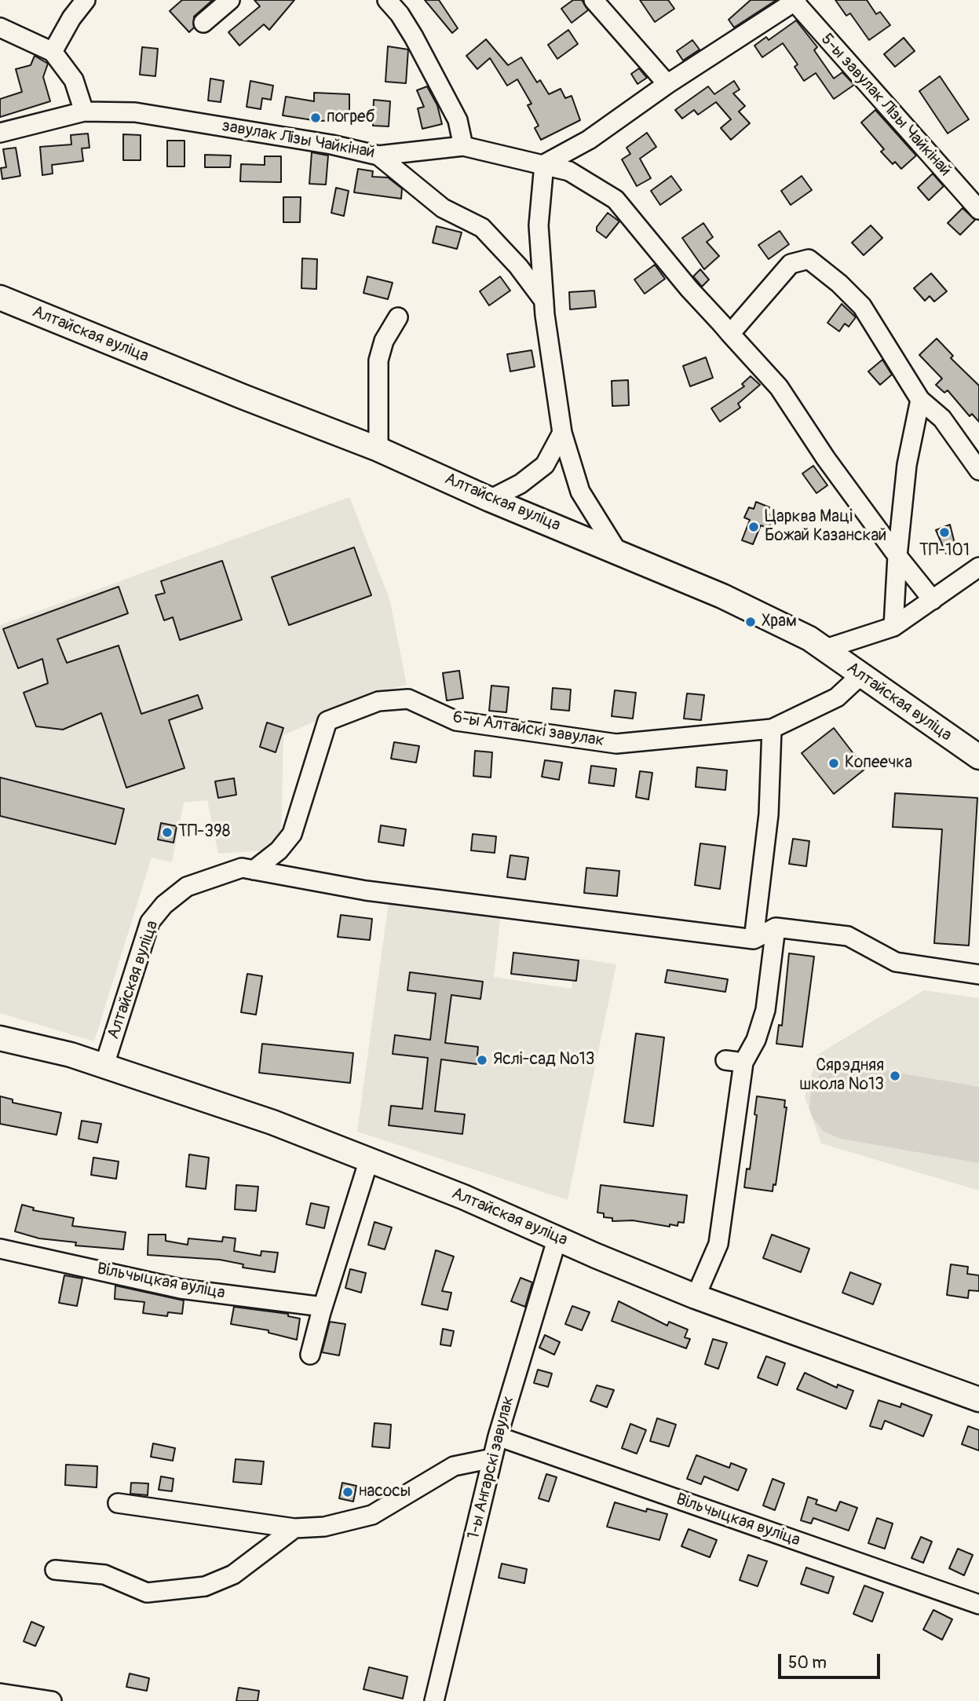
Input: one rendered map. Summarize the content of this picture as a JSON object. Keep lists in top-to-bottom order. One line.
{"streets":{"main road":["Алтайская вуліца"],"street":["5-ы завулак Лізы Чайкінай","завулак Лізы Чайкінай","6-ы Алтайскі завулак","Вільчыцкая вуліца","1-ы Ангарскі завулак"]},"crossings":[["Алтайская вуліца","6-ы Алтайскі завулак"],["Алтайская вуліца","1-ы Ангарскі завулак"],["Вільчыцкая вуліца","1-ы Ангарскі завулак"]],"places":["погреб","Царква Маці Божай Казанскай","ТП-101","Храм","Копеечка","ТП-398","Яслі-сад №13","Сярэдняя школа №13","насосы"],"scale_bar":"50 m"}
